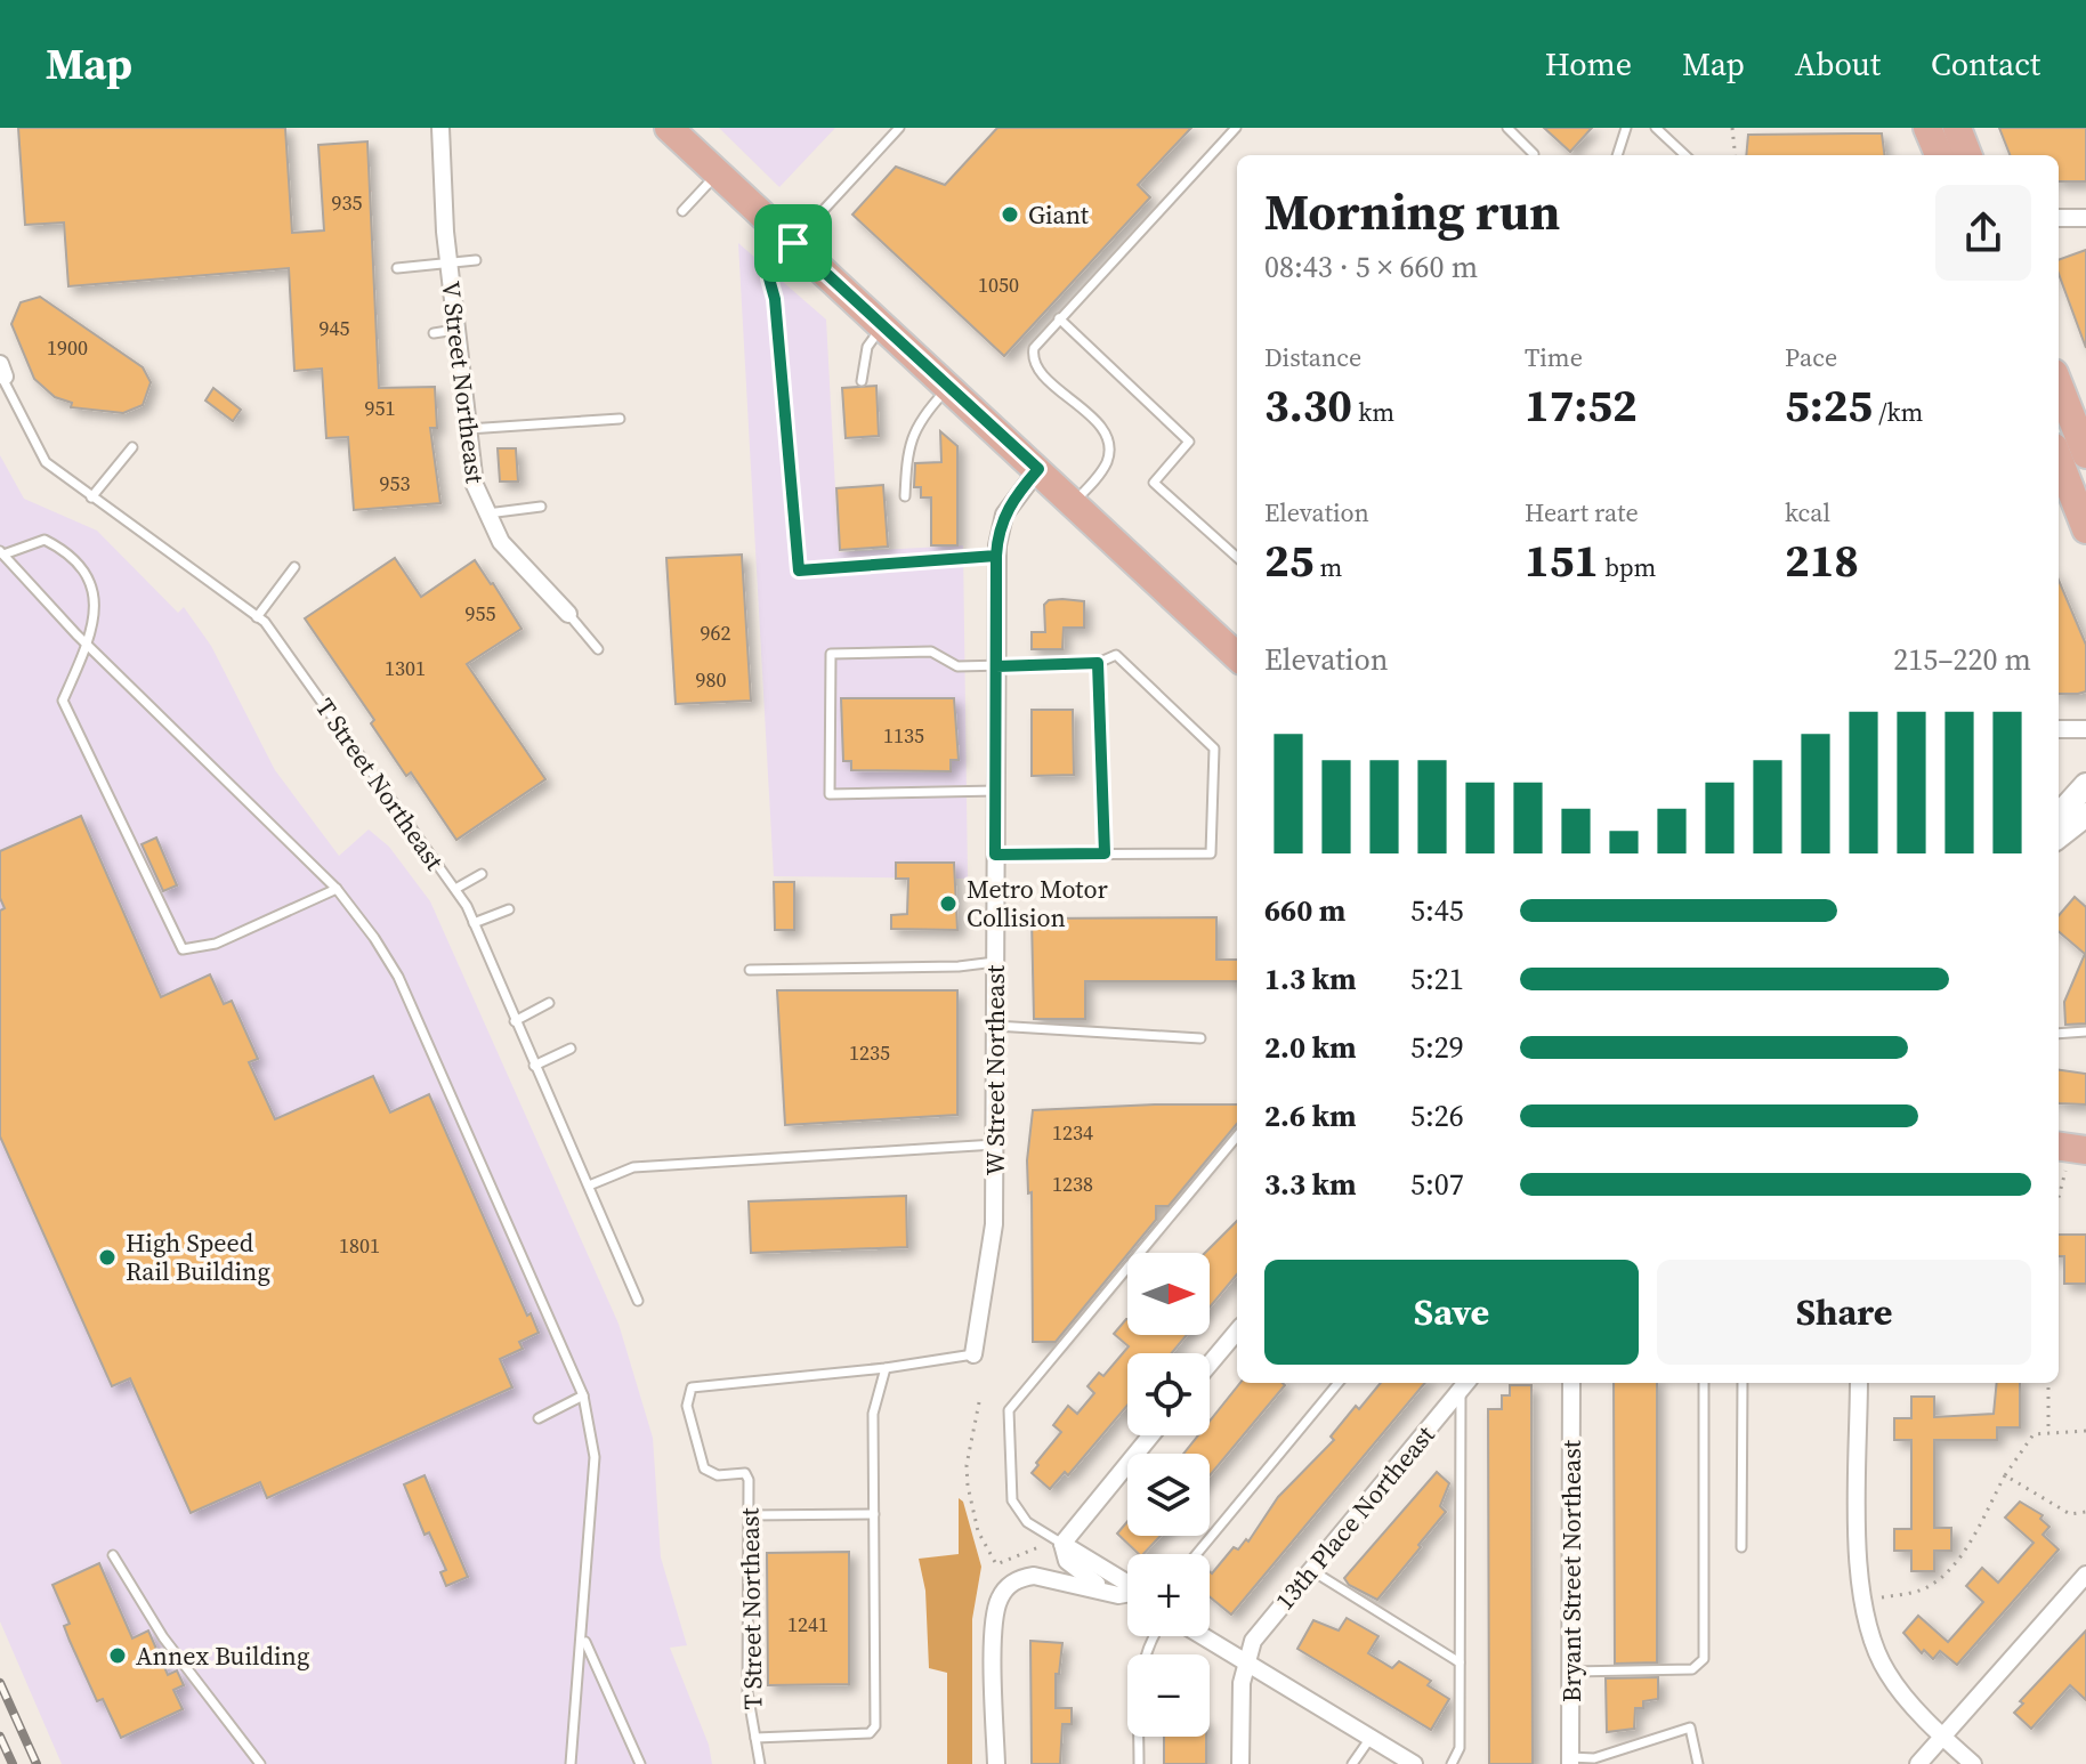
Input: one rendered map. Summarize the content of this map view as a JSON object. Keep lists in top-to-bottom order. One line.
{"streets":{"street":["V Street Northeast","W Street Northeast","13th Place Northeast","Bryant Street Northeast"],"lane":["T Street Northeast"]},"places":["Giant","Metro Motor Collision","High Speed Rail Building","Annex Building"],"house_numbers":["935","1050","945","1900","951","953","955","962","1301","980","1135","1235","1234","1238","1801","1241"],"north":"right","page":{"header":"Map","nav":["Home","Map","About","Contact"],"heading":["Morning run","08:43 · 5 × 660 m"],"stats":[["Distance","3.30 km"],["Time","17:52"],["Pace","5:25 /km"],["Elevation","25 m"],["Heart rate","151 bpm"],["kcal","218"]],"chart":["Elevation","215–220 m"],"list":[{"name":"660 m","note":"5:45"},{"name":"1.3 km","note":"5:21"},{"name":"2.0 km","note":"5:29"},{"name":"2.6 km","note":"5:26"},{"name":"3.3 km","note":"5:07"}],"buttons":["Save","Share"],"map_buttons":["+","−"]}}
